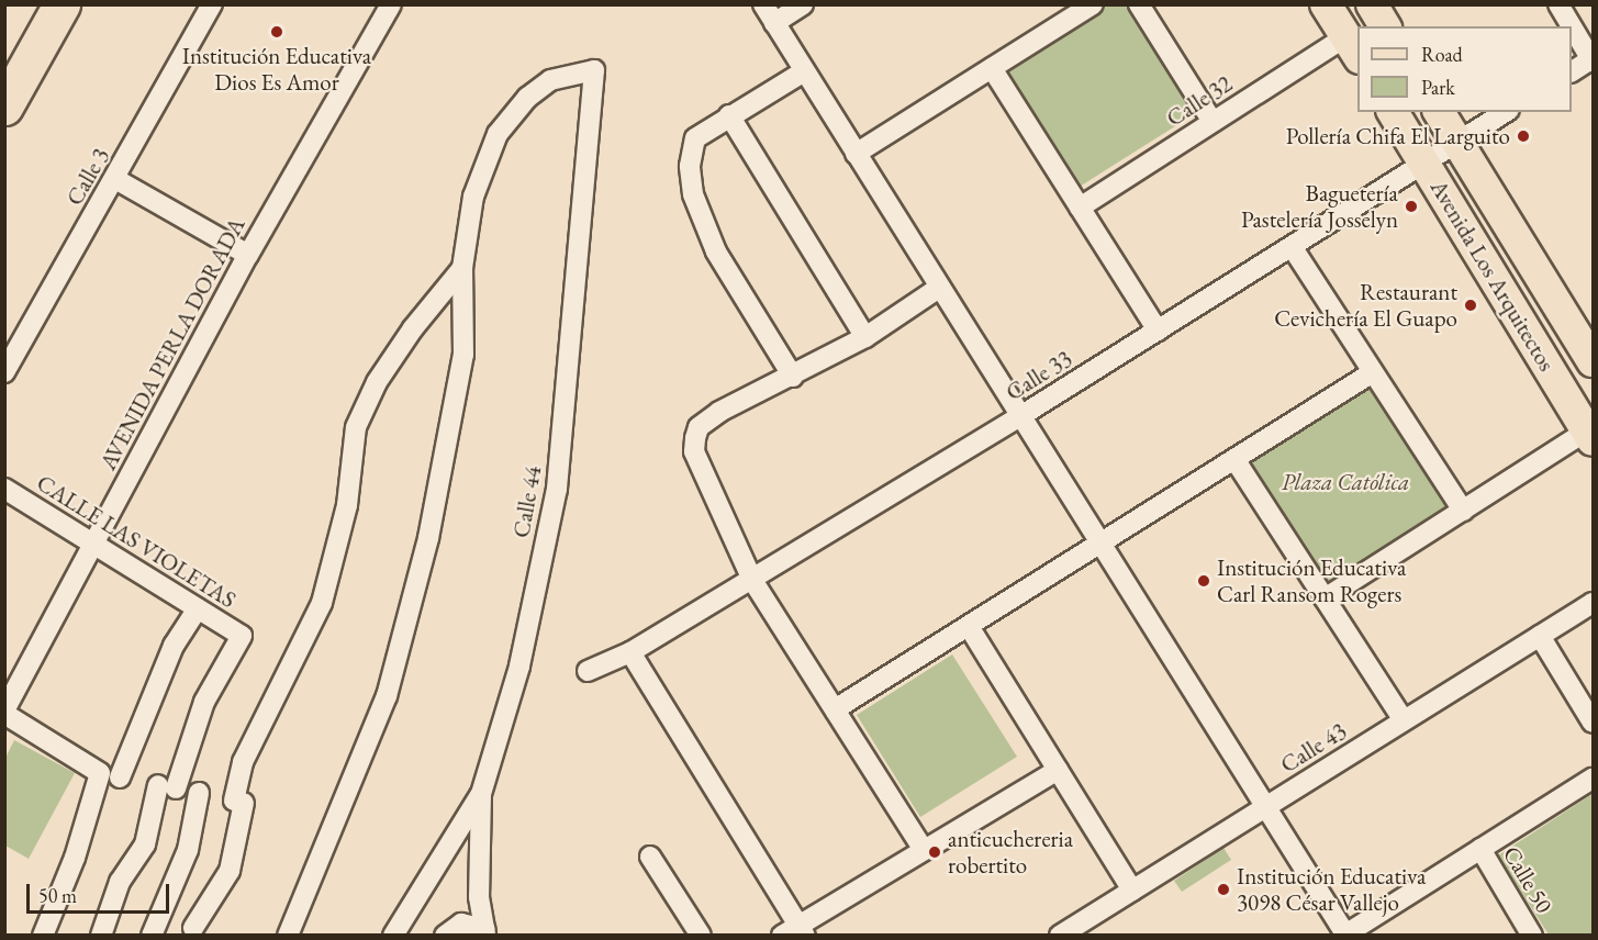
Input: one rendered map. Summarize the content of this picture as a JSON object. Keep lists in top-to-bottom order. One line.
{"streets":{"main road":["Avenida Los Arquitectos"],"street":["Calle 32","Calle 3","AVENIDA PERLA DORADA","Calle 33","Calle 44","CALLE LAS VIOLETAS","Calle 43","Calle 50"]},"crossings":[["Avenida Los Arquitectos","Calle 33"],["AVENIDA PERLA DORADA","CALLE LAS VIOLETAS"]],"parks":["Plaza Católica"],"places":["Institución Educativa Dios Es Amor","Pollería Chifa El Larguito","Baguetería Pastelería Josselyn","Restaurant Cevichería El Guapo","Institución Educativa Carl Ransom Rogers","anticuchereria robertito","Institución Educativa 3098 César Vallejo"],"legend":["Road","Park"],"scale_bar":"50 m"}
